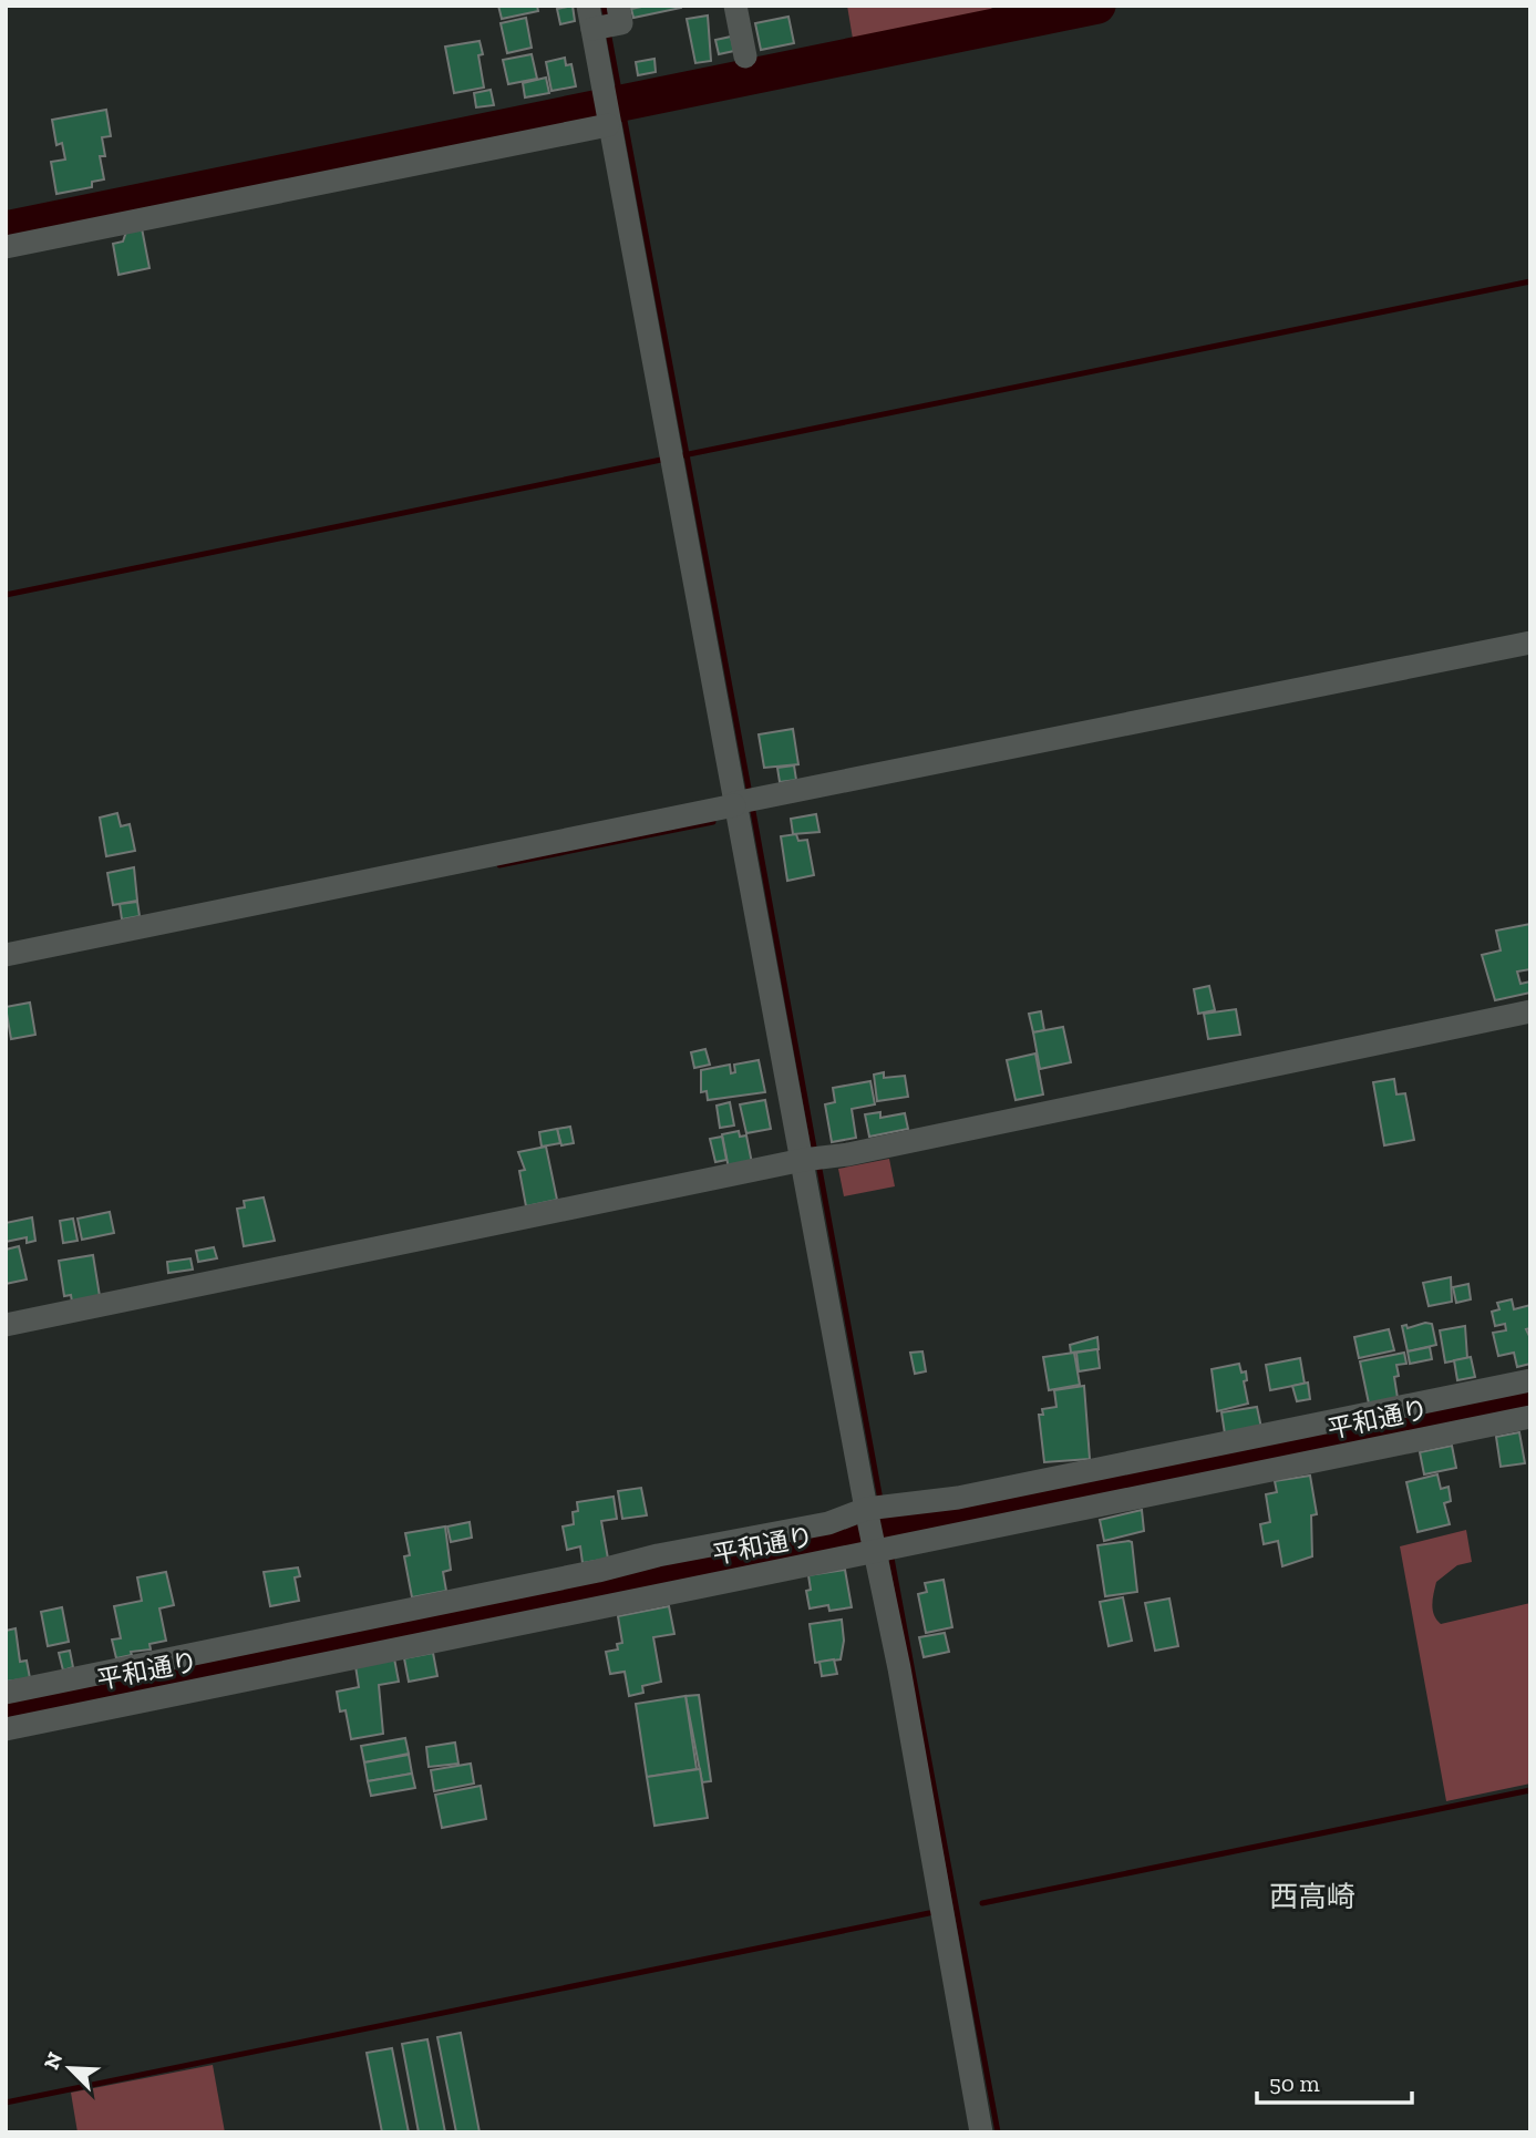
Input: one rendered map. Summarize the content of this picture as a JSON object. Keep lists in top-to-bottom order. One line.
{"streets":{"street":["平和通り"]},"districts":["西高崎"],"scale_bar":"50 m","north":"top left"}
